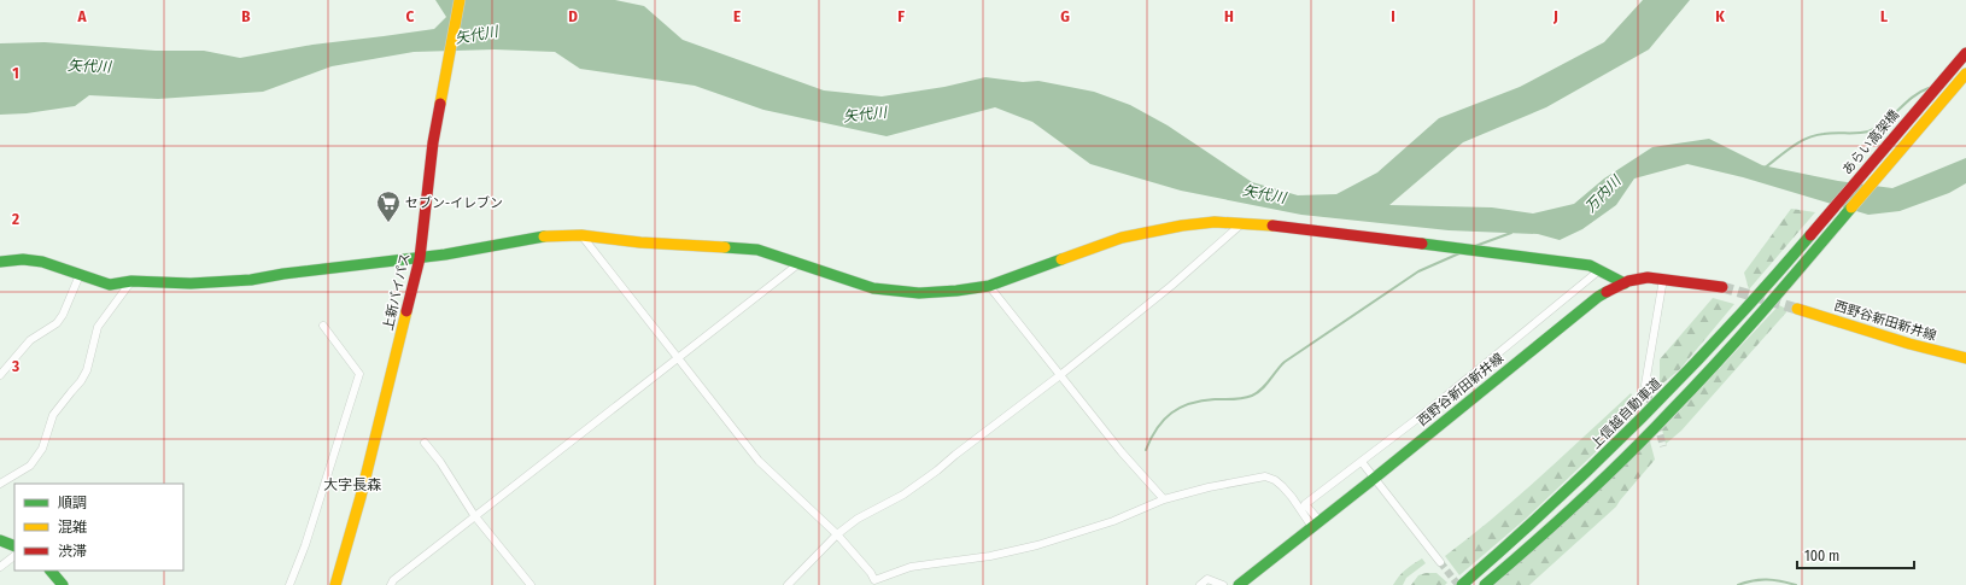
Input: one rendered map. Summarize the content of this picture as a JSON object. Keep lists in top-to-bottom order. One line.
{"streets":{"main road":["あらい高架橋","上新バイパス","西野谷新田新井線","上信越自動車道"]},"crossings":[["あらい高架橋","上信越自動車道"]],"districts":["大字長森"],"water":["矢代川","万内川"],"places":{"supermarket":["セブン-イレブン"]},"legend":["順調","混雑","渋滞"],"scale_bar":"100 m","grid":{"columns":["A","B","C","D","E","F","G","H","I","J","K","L"],"rows":["1","2","3"]}}
